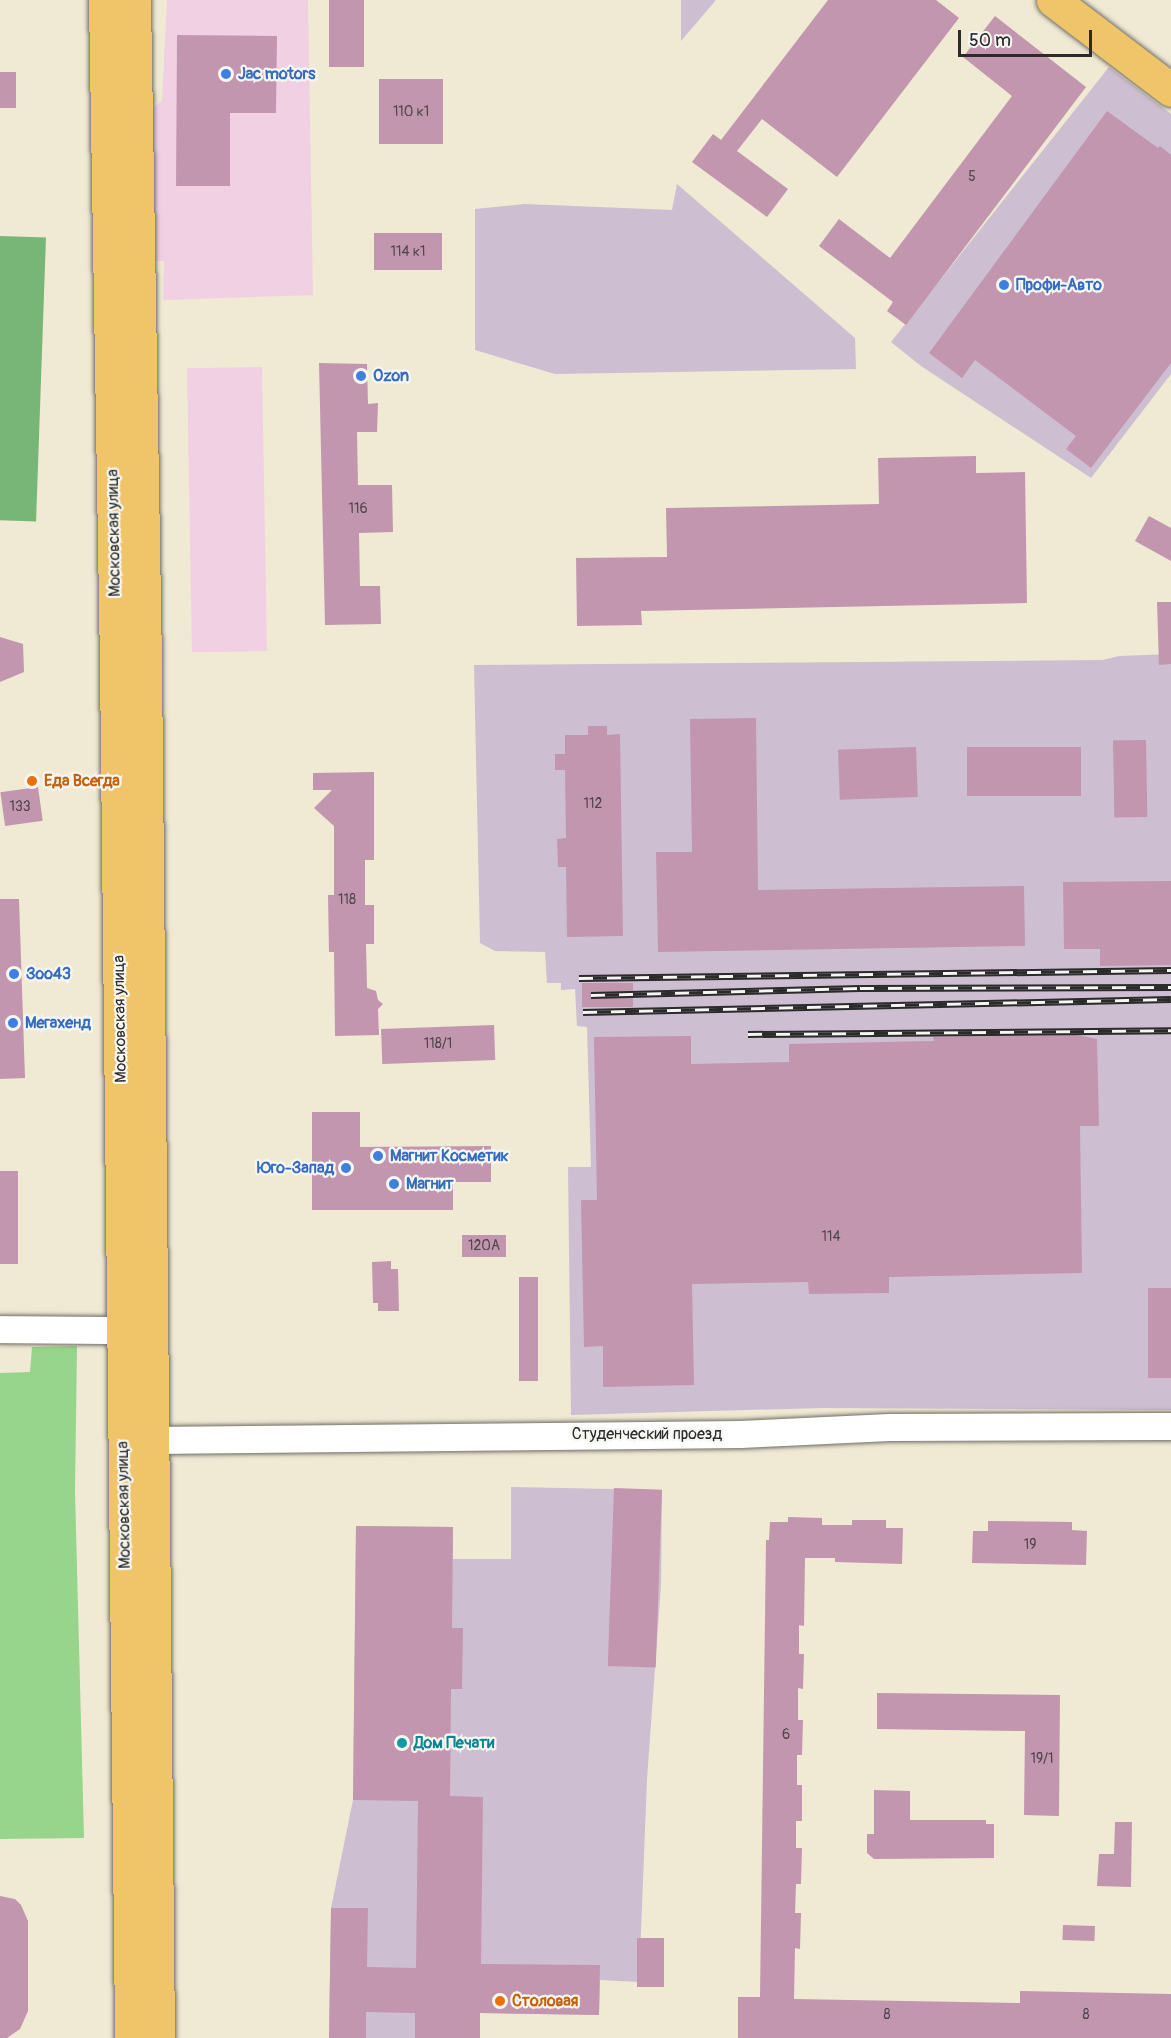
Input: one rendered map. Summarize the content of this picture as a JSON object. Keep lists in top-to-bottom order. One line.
{"streets":{"main road":["Московская улица"],"street":["Студенческий проезд"]},"crossings":[["Московская улица","Студенческий проезд"]],"places":["Jac motors","Профи-Авто","Ozon","Еда Всегда","Зоо43","Мегахенд","Магнит Косметик","Юго-Запад","Магнит","Дом Печати","Столовая"],"house_numbers":["110 к1","5","114 к1","116","112","133","118","118/1","114","120А","19","6","19/1","8","8"],"scale_bar":"50 m"}
